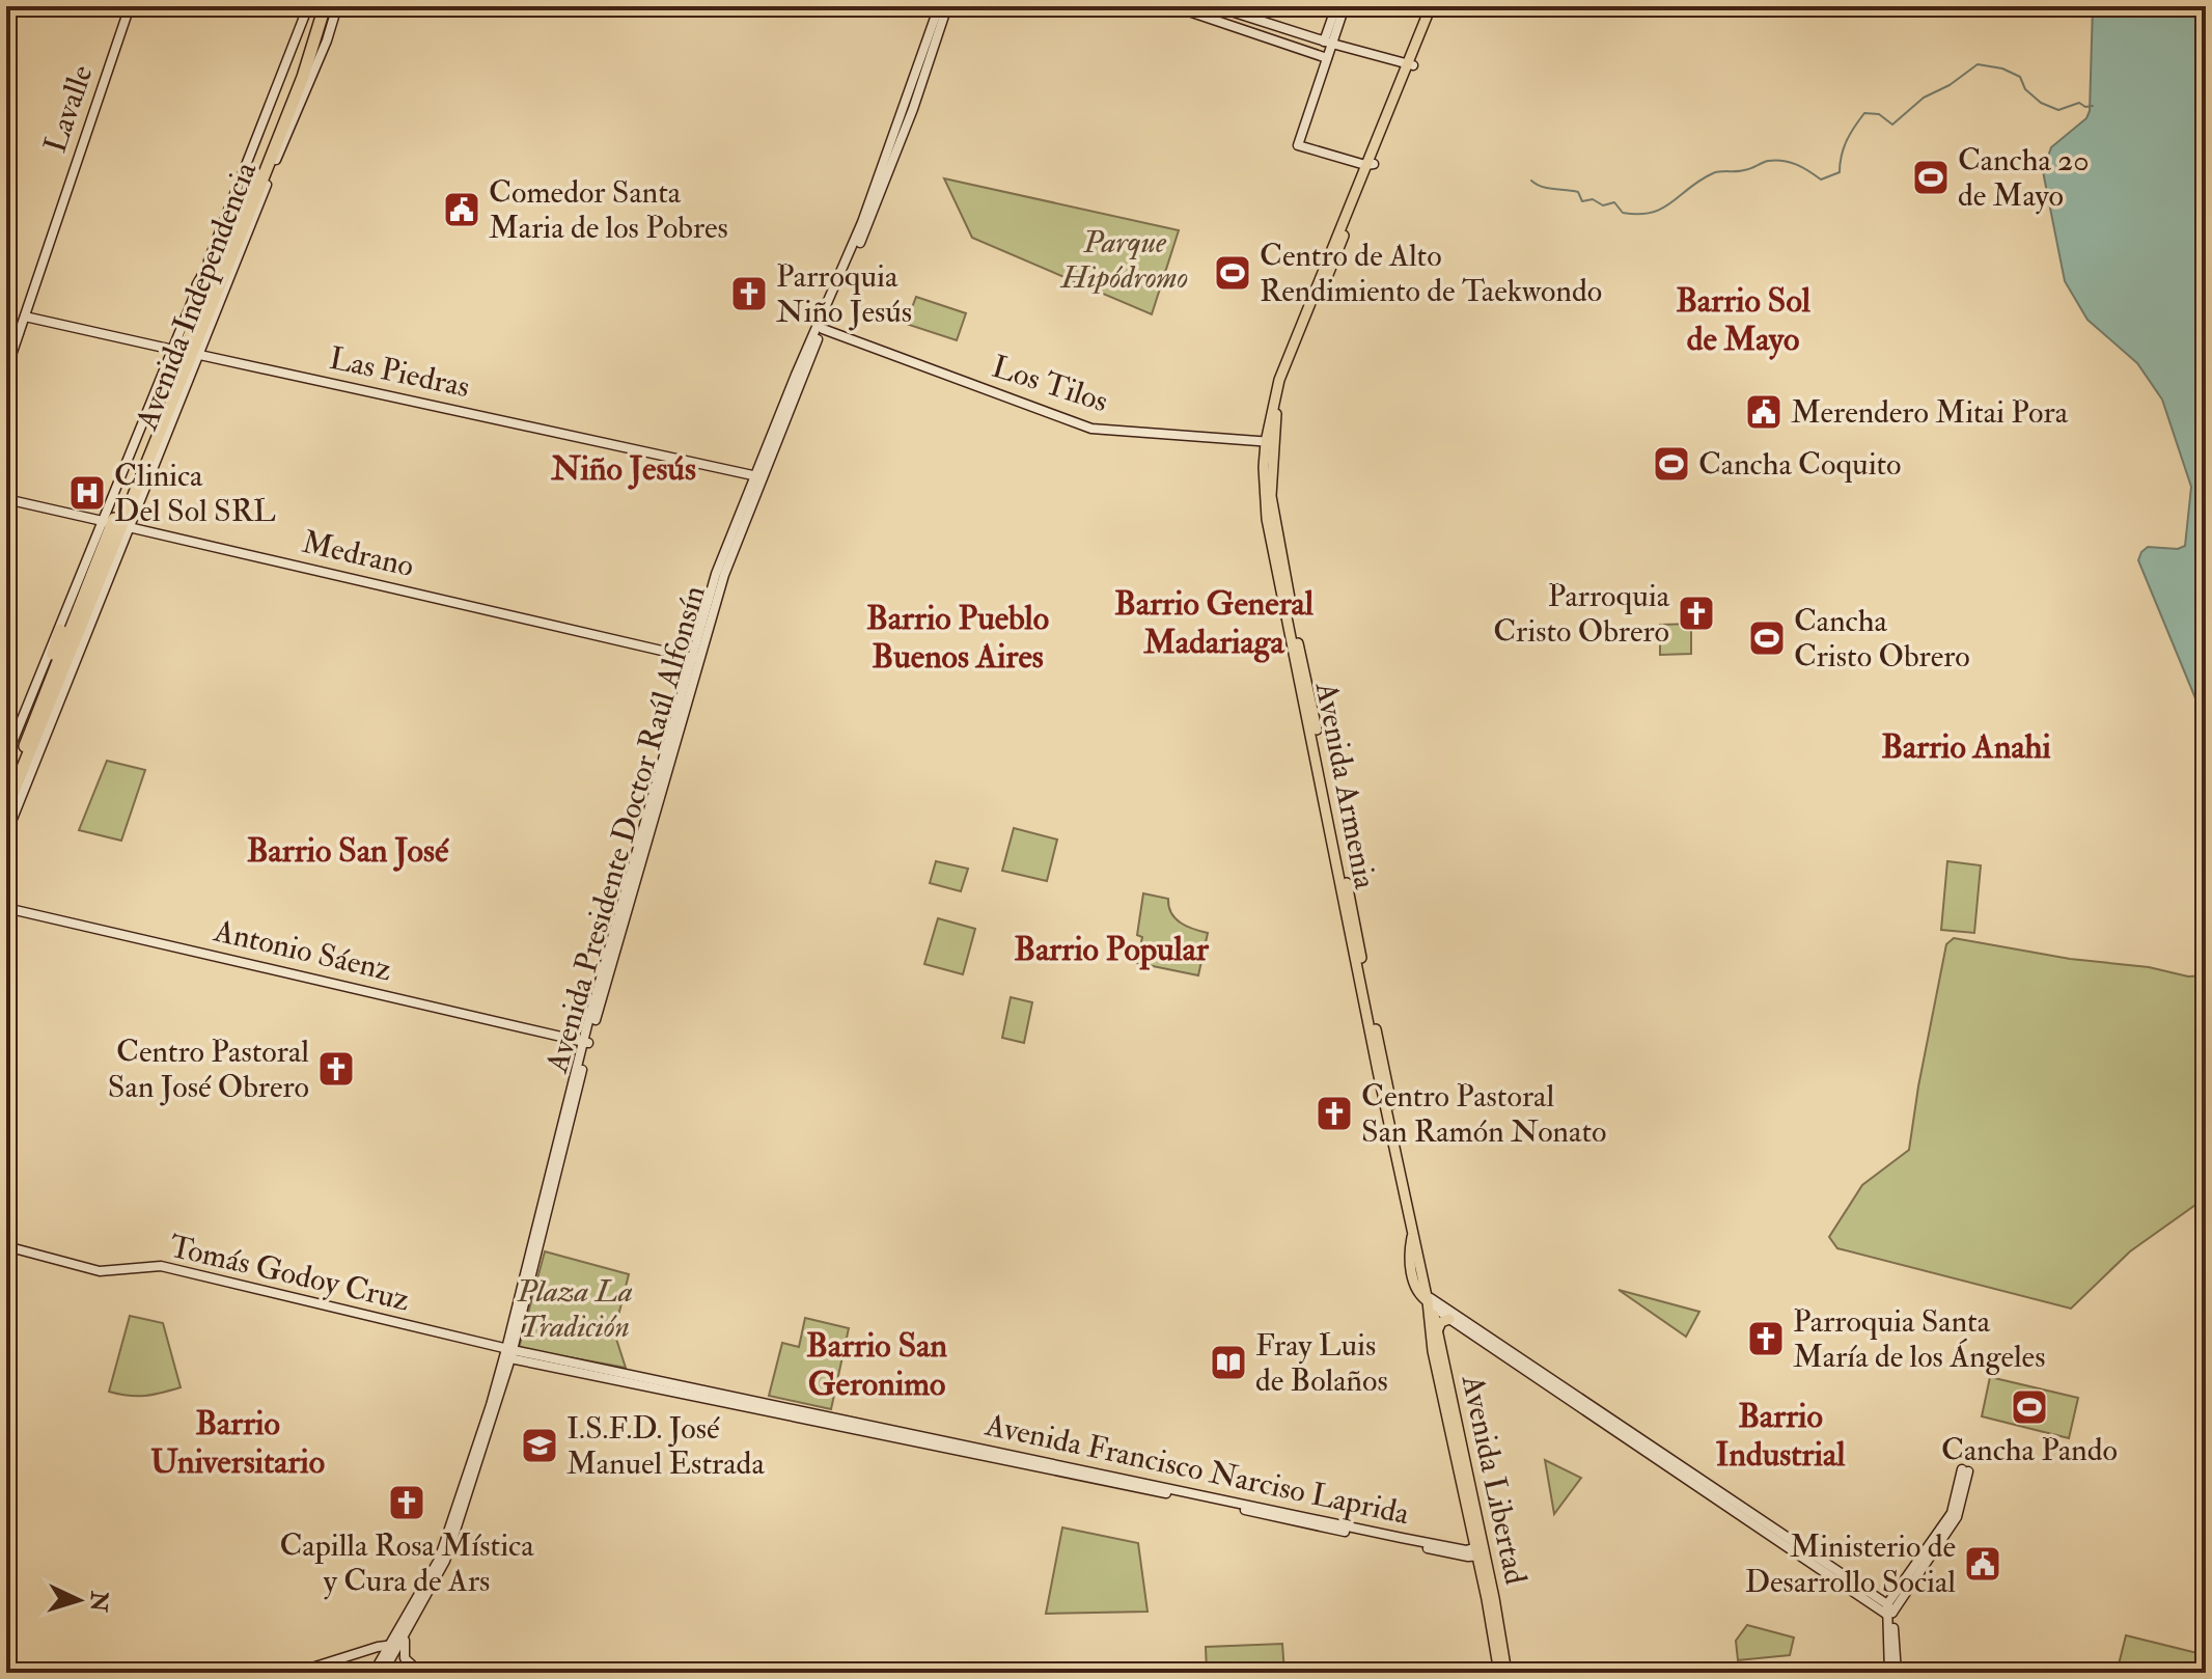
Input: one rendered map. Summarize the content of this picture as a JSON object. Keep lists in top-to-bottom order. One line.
{"streets":{"highway":["Avenida Independencia"],"main road":["Lavalle","Las Piedras","Los Tilos","Medrano","Avenida Armenia","Avenida Presidente Doctor Raúl Alfonsín","Antonio Sáenz","Tomás Godoy Cruz","Avenida Francisco Narciso Laprida","Avenida Libertad"]},"crossings":[["Lavalle","Las Piedras"],["Avenida Independencia","Las Piedras"],["Avenida Independencia","Medrano"],["Las Piedras","Avenida Presidente Doctor Raúl Alfonsín"],["Los Tilos","Avenida Armenia"],["Los Tilos","Avenida Presidente Doctor Raúl Alfonsín"],["Medrano","Avenida Presidente Doctor Raúl Alfonsín"],["Avenida Armenia","Avenida Libertad"],["Avenida Presidente Doctor Raúl Alfonsín","Antonio Sáenz"],["Avenida Presidente Doctor Raúl Alfonsín","Tomás Godoy Cruz"],["Avenida Presidente Doctor Raúl Alfonsín","Avenida Francisco Narciso Laprida"],["Tomás Godoy Cruz","Avenida Francisco Narciso Laprida"],["Avenida Francisco Narciso Laprida","Avenida Libertad"]],"districts":["Barrio Sol de Mayo","Niño Jesús","Barrio General Madariaga","Barrio Pueblo Buenos Aires","Barrio Anahi","Barrio San José","Barrio Popular","Barrio San Geronimo","Barrio Industrial","Barrio Universitario"],"parks":["Parque Hipódromo","Plaza La Tradición"],"places":{"sports":["Cancha 20 de Mayo","Centro de Alto Rendimiento de Taekwondo","Cancha Coquito","Cancha Cristo Obrero","Cancha Pando"],"public building":["Comedor Santa Maria de los Pobres","Merendero Mitai Pora","Ministerio de Desarrollo Social"],"church":["Parroquia Niño Jesús","Parroquia Cristo Obrero","Centro Pastoral San José Obrero","Centro Pastoral San Ramón Nonato","Parroquia Santa María de los Ángeles","Capilla Rosa Mística y Cura de Ars"],"hospital":["Clinica Del Sol SRL"],"library":["Fray Luis de Bolaños"],"school or university":["I.S.F.D. José Manuel Estrada"]},"north":"right"}
